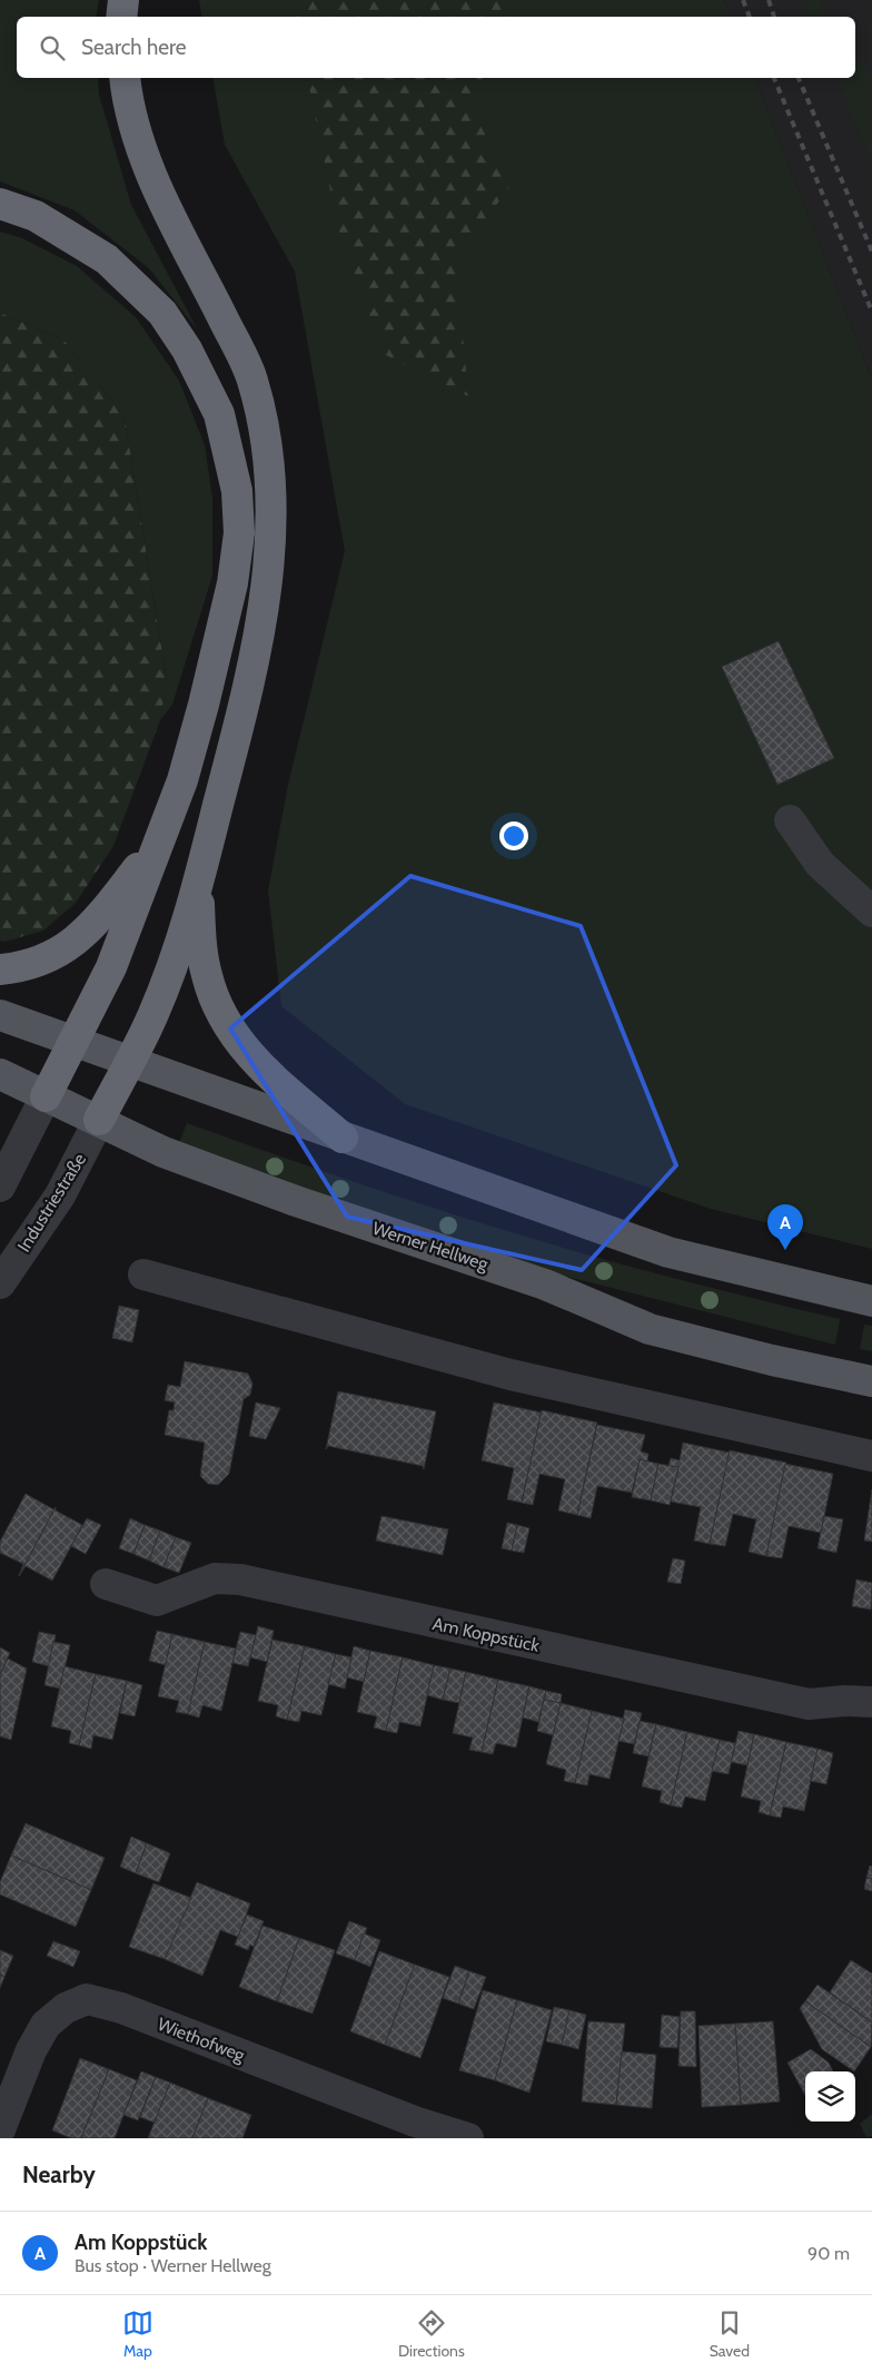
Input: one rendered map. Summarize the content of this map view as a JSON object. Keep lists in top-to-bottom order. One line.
{"streets":{"main road":["Werner Hellweg"],"street":["Industriestraße","Am Koppstück","Wiethofweg"]},"crossings":[["Industriestraße","Werner Hellweg"]],"page":{"search":"Search here","pins":"A","heading":"Nearby","list":[{"mark":"A","name":"Am Koppstück","note":"Bus stop · Werner Hellweg","value":"90 m"}],"nav":["Map","Directions","Saved"]}}
